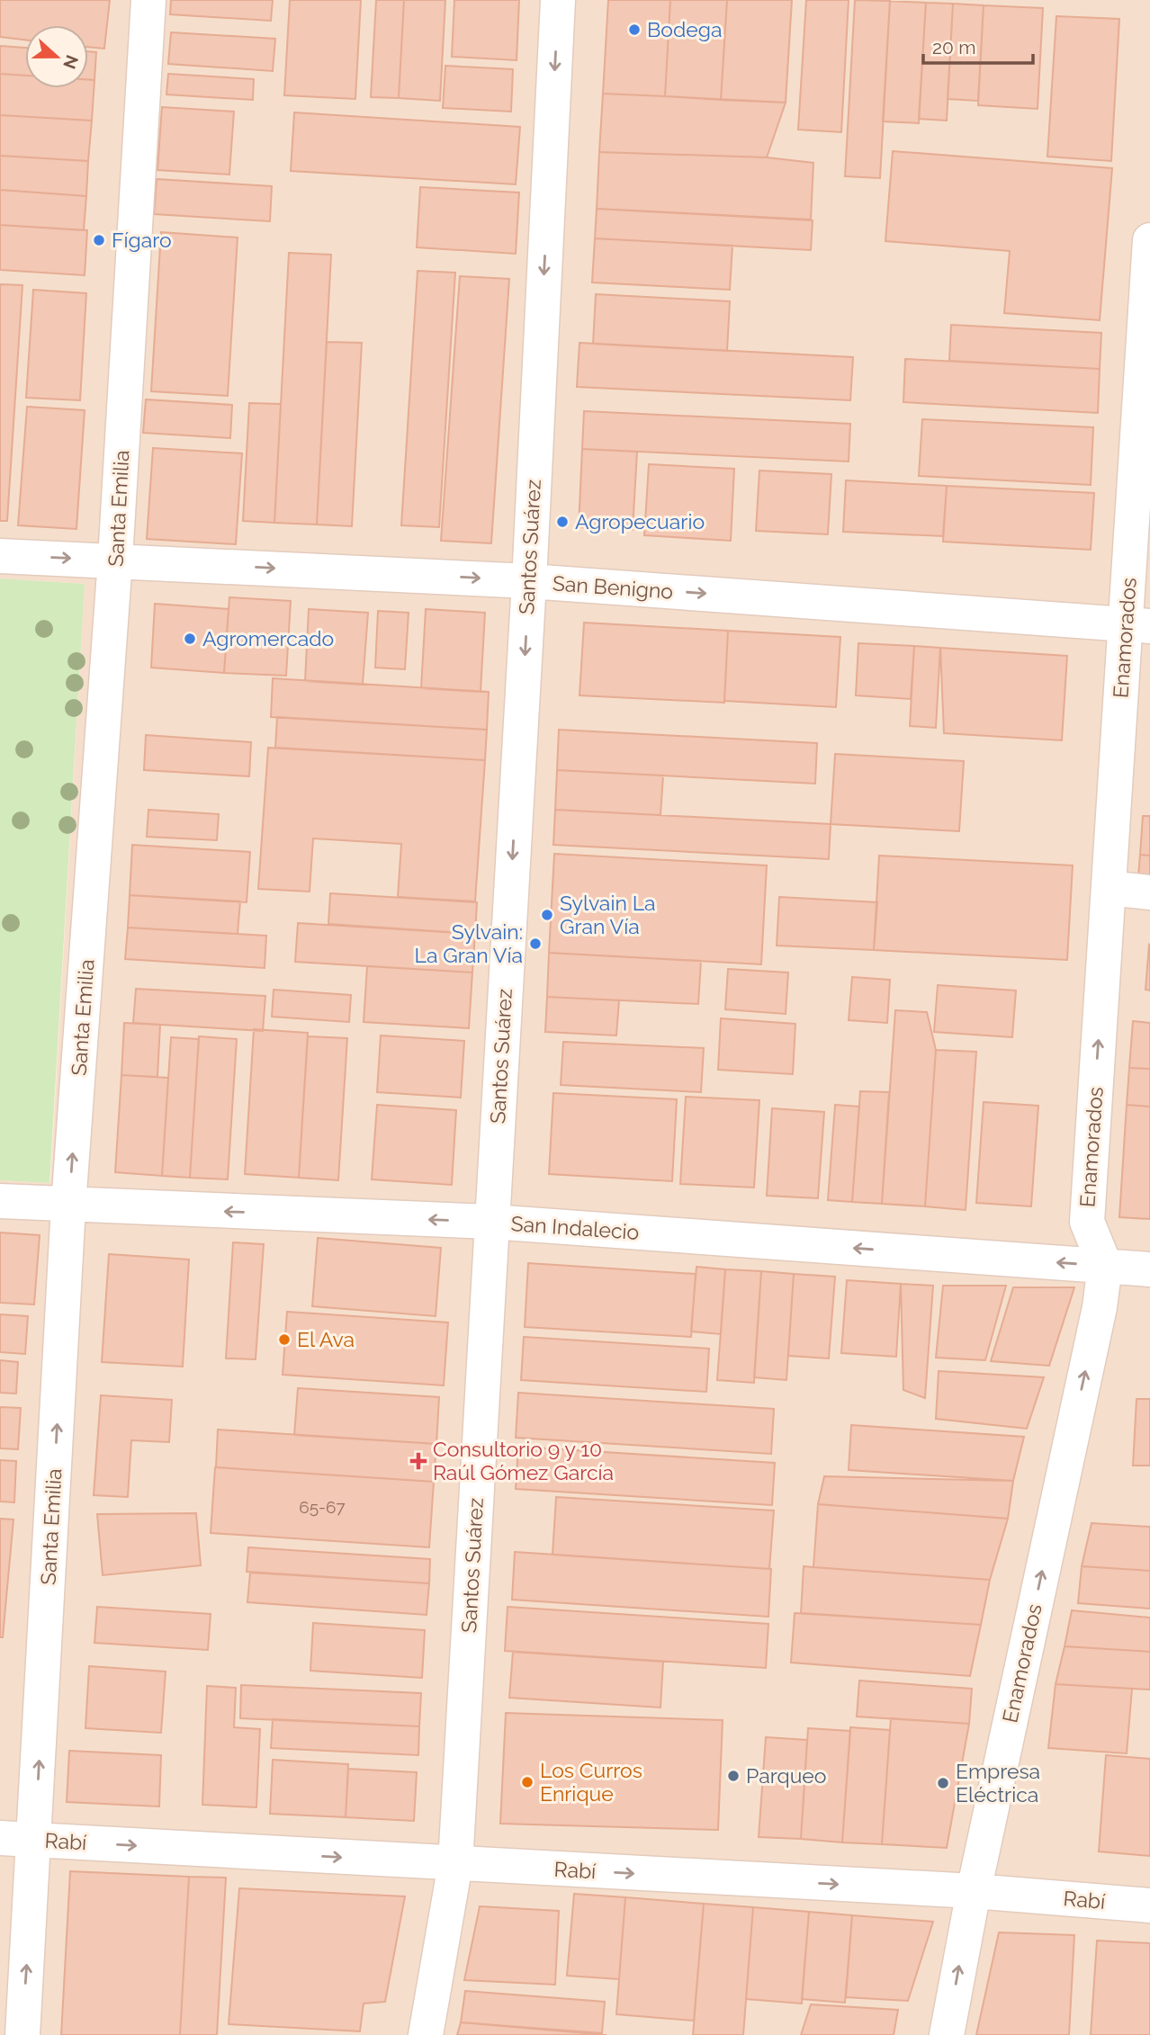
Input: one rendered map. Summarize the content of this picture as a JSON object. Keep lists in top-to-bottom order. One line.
{"streets":{"street":["Santa Emilia","Santos Suárez","San Benigno","Enamorados","San Indalecio","Rabí"]},"crossings":[["Santa Emilia","San Benigno"],["Santa Emilia","San Indalecio"],["Santa Emilia","Rabí"],["Santos Suárez","San Benigno"],["Santos Suárez","San Indalecio"],["Santos Suárez","Rabí"],["San Benigno","Enamorados"],["Enamorados","San Indalecio"],["Enamorados","Rabí"]],"one_way":["Santa Emilia","Santos Suárez","San Benigno","Enamorados","San Indalecio","Rabí"],"places":{"other":["Bodega","Fígaro","Agropecuario","Agromercado","Sylvain La Gran Vía","Sylvain: La Gran Vía","El Ava","Parqueo","Los Curros Enrique","Empresa Eléctrica"],"health":["Consultorio 9 y 10 Raúl Gómez García"]},"house_numbers":["65-67"],"scale_bar":"20 m","north":"right"}
